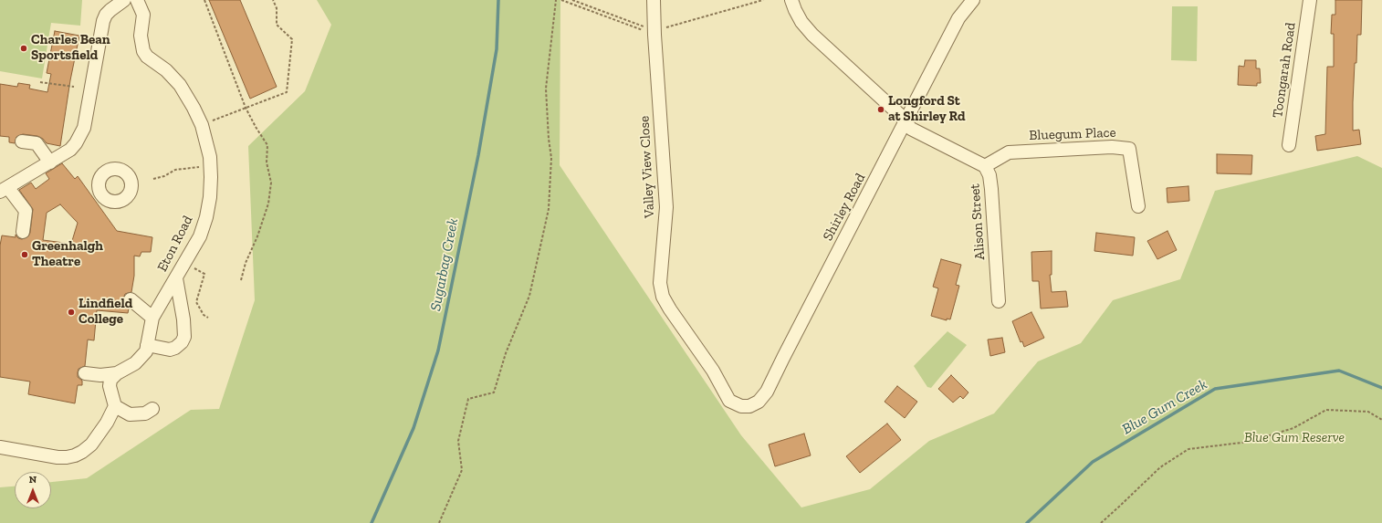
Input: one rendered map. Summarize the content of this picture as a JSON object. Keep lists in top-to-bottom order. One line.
{"streets":{"street":["Toongarah Road","Bluegum Place","Valley View Close","Shirley Road","Alison Street","Eton Road"]},"crossings":[["Bluegum Place","Alison Street"],["Valley View Close","Shirley Road"],["Shirley Road","Alison Street"]],"water":["Sugarbag Creek","Blue Gum Creek"],"parks":["Blue Gum Reserve"],"places":["Charles Bean Sportsfield","Longford St at Shirley Rd","Greenhalgh Theatre","Lindfield College"],"north":"top"}
